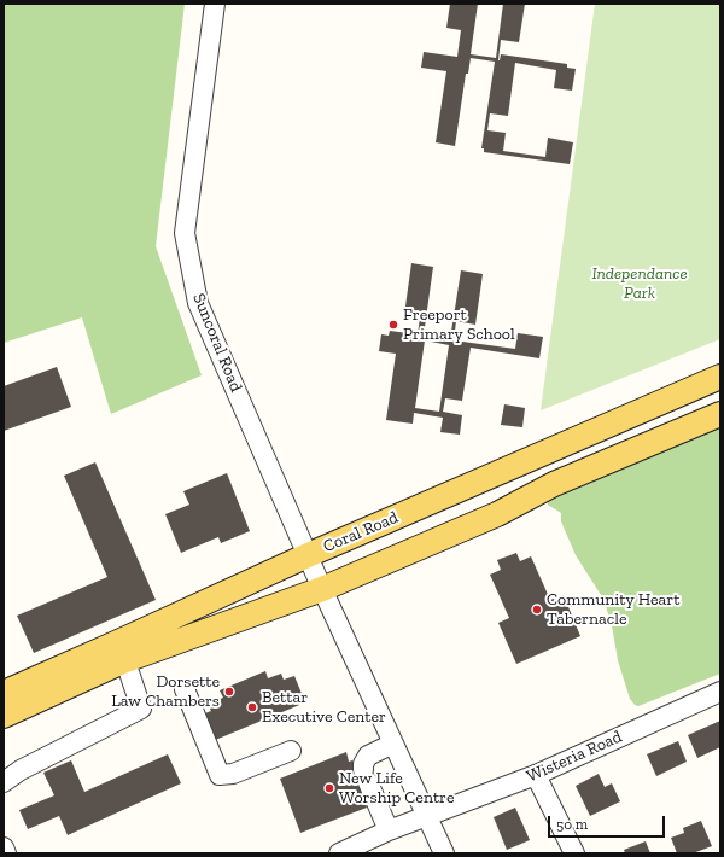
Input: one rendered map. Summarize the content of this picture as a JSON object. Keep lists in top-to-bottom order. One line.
{"streets":{"main road":["Coral Road"],"street":["Suncoral Road","Wisteria Road"]},"crossings":[["Suncoral Road","Coral Road"],["Suncoral Road","Wisteria Road"]],"parks":["Independance Park"],"places":["Freeport Primary School","Community Heart Tabernacle","Dorsette Law Chambers","Bettar Executive Center","New Life Worship Centre"],"scale_bar":"50 m"}
